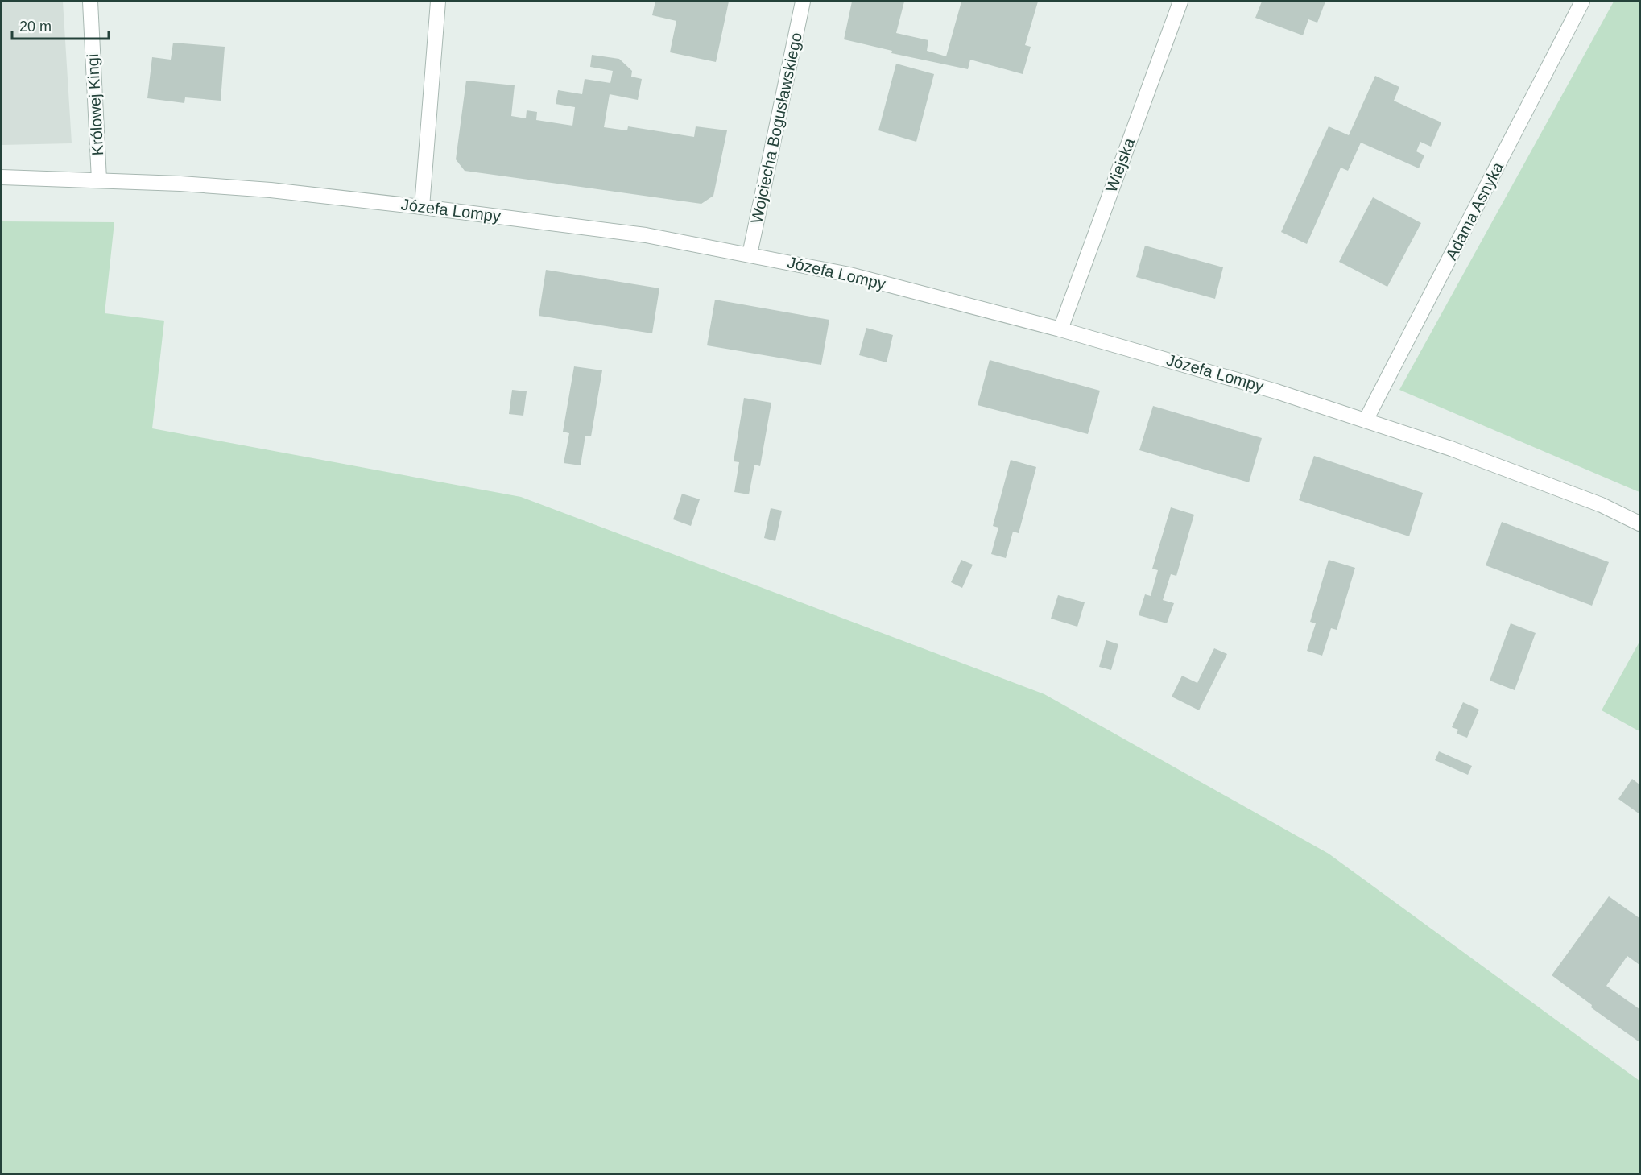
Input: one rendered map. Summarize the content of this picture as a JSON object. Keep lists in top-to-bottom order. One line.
{"streets":{"street":["Królowej Kingi","Wojciecha Bogusławskiego","Wiejska","Józefa Lompy","Adama Asnyka"]},"crossings":[["Królowej Kingi","Józefa Lompy"],["Wojciecha Bogusławskiego","Józefa Lompy"],["Wiejska","Józefa Lompy"],["Józefa Lompy","Adama Asnyka"]],"scale_bar":"20 m"}
